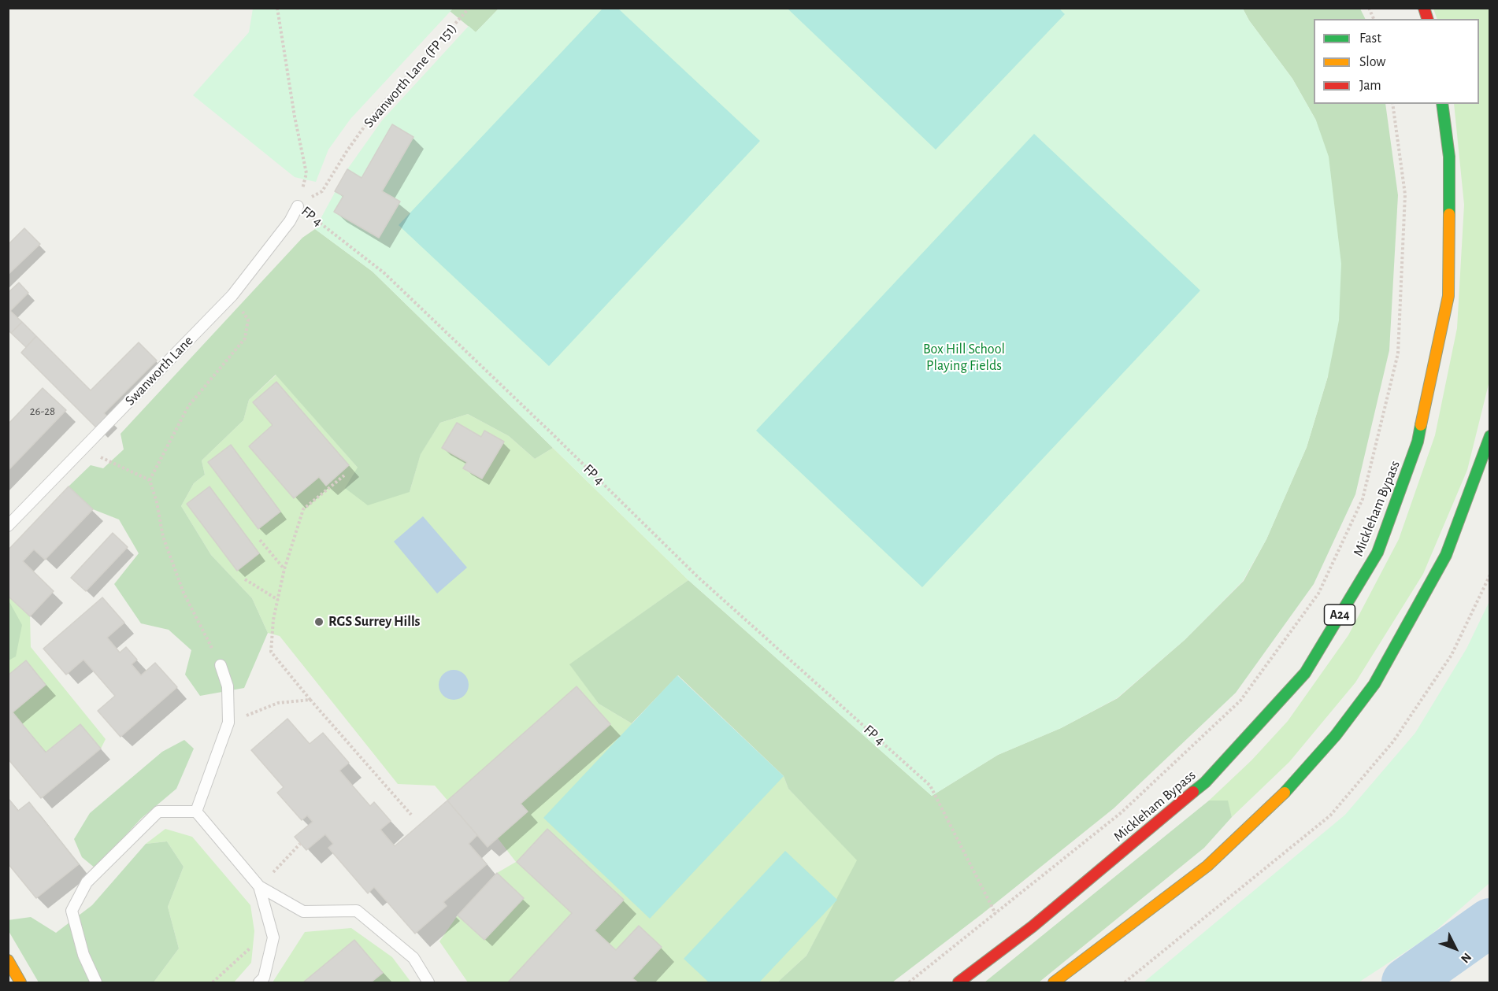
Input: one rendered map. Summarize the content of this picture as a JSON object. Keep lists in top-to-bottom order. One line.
{"streets":{"main road":["Mickleham Bypass","A24"],"lane":["Swanworth Lane"],"path":["Swanworth Lane (FP 151)","FP 4"]},"crossings":[["Swanworth Lane (FP 151)","FP 4"],["Swanworth Lane (FP 151)","Swanworth Lane"],["FP 4","Swanworth Lane"]],"parks":["Box Hill School Playing Fields"],"places":["RGS Surrey Hills"],"house_numbers":["26-28"],"legend":["Fast","Slow","Jam"],"north":"bottom right"}
